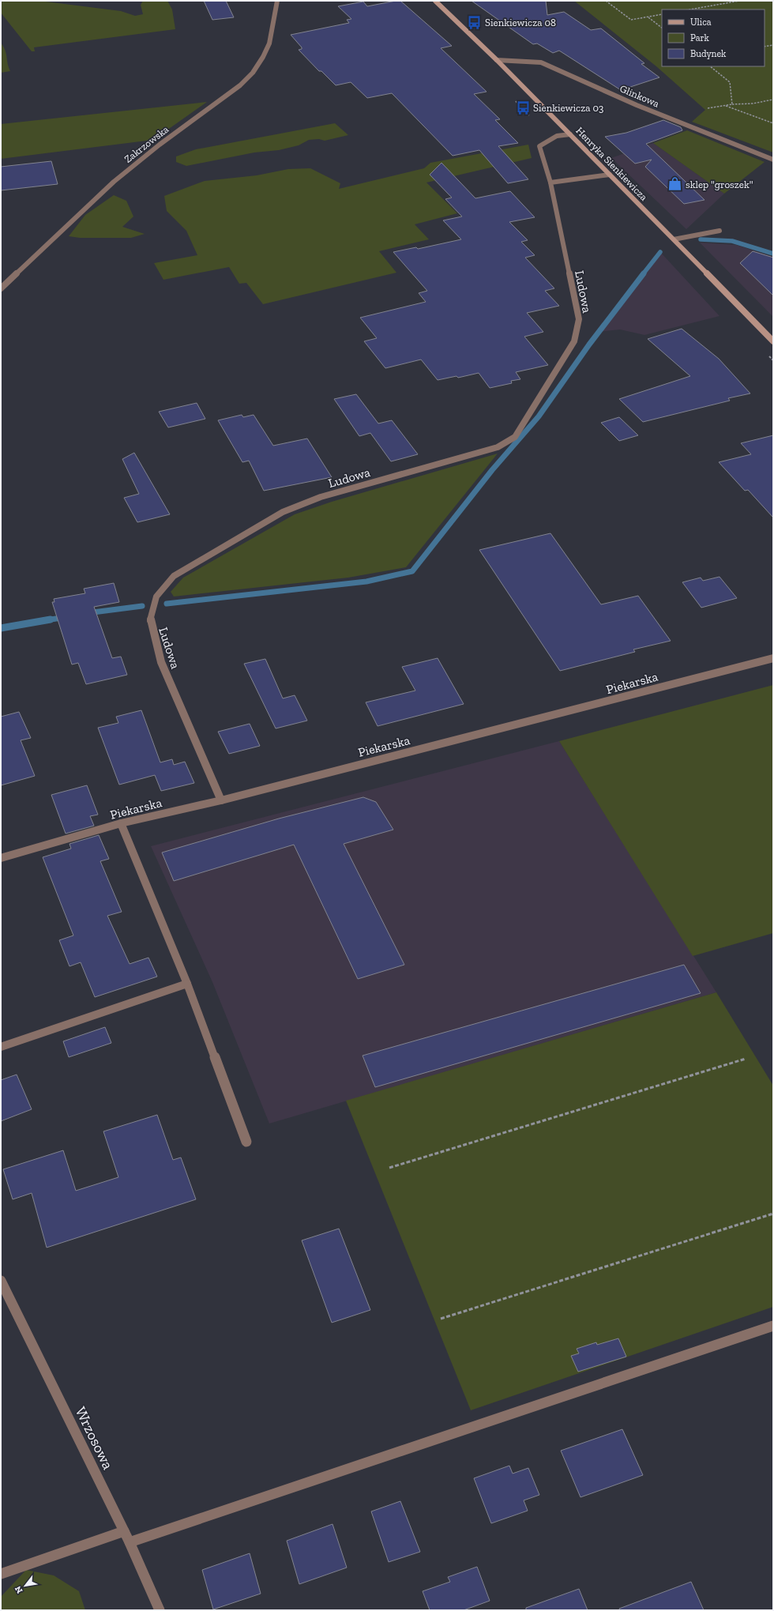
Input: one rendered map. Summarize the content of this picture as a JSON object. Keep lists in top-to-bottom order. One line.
{"streets":{"main road":["Henryka Sienkiewicza"],"street":["Glinkowa","Zakrzowska","Ludowa","Piekarska","Wrzosowa"]},"crossings":[["Glinkowa","Henryka Sienkiewicza"],["Henryka Sienkiewicza","Ludowa"],["Ludowa","Piekarska"]],"places":{"bus stop":["Sienkiewicza 08","Sienkiewicza 03"],"shop":["sklep \"groszek\""]},"legend":["Ulica","Park","Budynek"],"north":"bottom left"}
